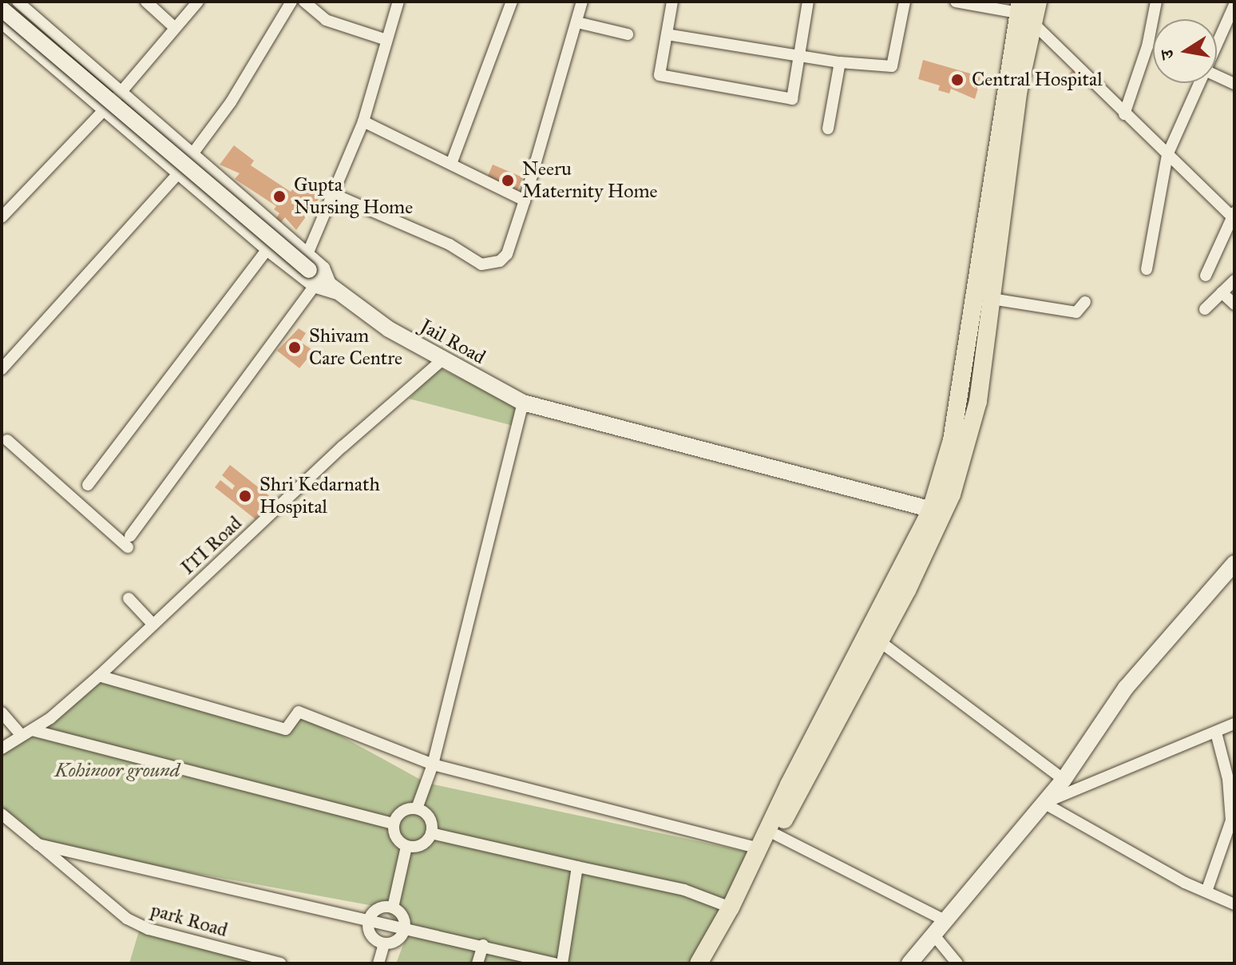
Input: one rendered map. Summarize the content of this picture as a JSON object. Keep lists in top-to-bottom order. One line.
{"streets":{"street":["Jail Road","ITI Road","park Road"]},"crossings":[["Jail Road","ITI Road"]],"parks":["Kohinoor ground"],"places":["Central Hospital","Neeru Maternity Home","Gupta Nursing Home","Shivam Care Centre","Shri Kedarnath Hospital"],"north":"left"}
